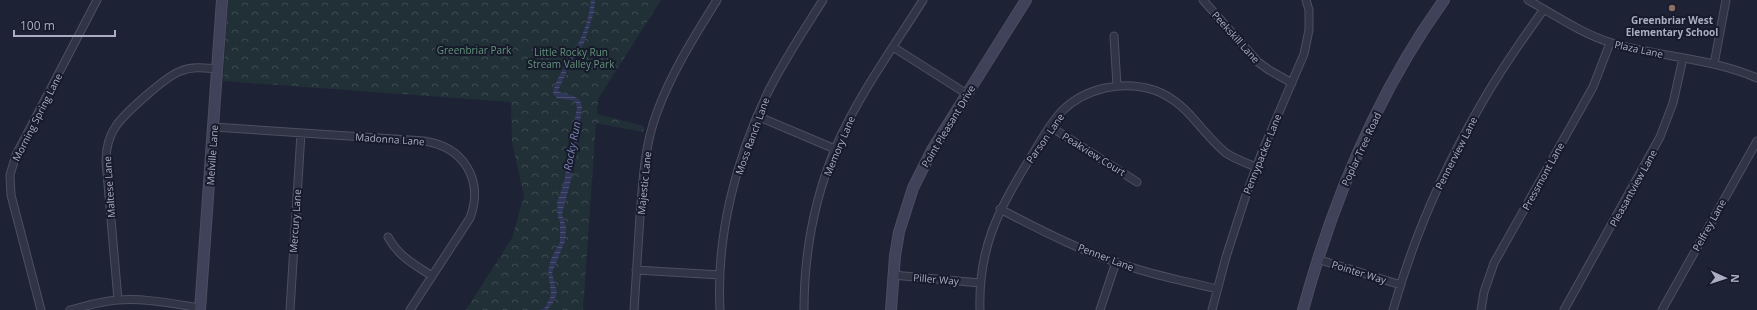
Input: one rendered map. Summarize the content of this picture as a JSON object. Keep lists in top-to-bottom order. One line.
{"streets":{"street":["Peekskill Lane","Plaza Lane","Morning Spring Lane","Point Pleasant Drive","Moss Ranch Lane","Parson Lane","Madonna Lane","Memory Lane","Poplar Tree Road","Pennerview Lane","Peakview Court","Pennypacker Lane","Melville Lane","Pressmont Lane","Majestic Lane","Maltese Lane","Pleasantview Lane","Mercury Lane","Pelfrey Lane","Penner Lane","Pointer Way","Piller Way"]},"crossings":[["Peekskill Lane","Pennypacker Lane"],["Plaza Lane","Pennerview Lane"],["Plaza Lane","Pressmont Lane"],["Plaza Lane","Pleasantview Lane"],["Point Pleasant Drive","Piller Way"],["Parson Lane","Peakview Court"],["Parson Lane","Pennypacker Lane"],["Parson Lane","Penner Lane"],["Parson Lane","Piller Way"],["Madonna Lane","Melville Lane"],["Madonna Lane","Mercury Lane"],["Poplar Tree Road","Pointer Way"],["Pennerview Lane","Pointer Way"],["Pennypacker Lane","Penner Lane"],["Melville Lane","Maltese Lane"]],"water":["Rocky Run"],"parks":["Greenbriar Park","Little Rocky Run Stream Valley Park"],"places":["Greenbriar West Elementary School"],"scale_bar":"100 m","north":"right"}
